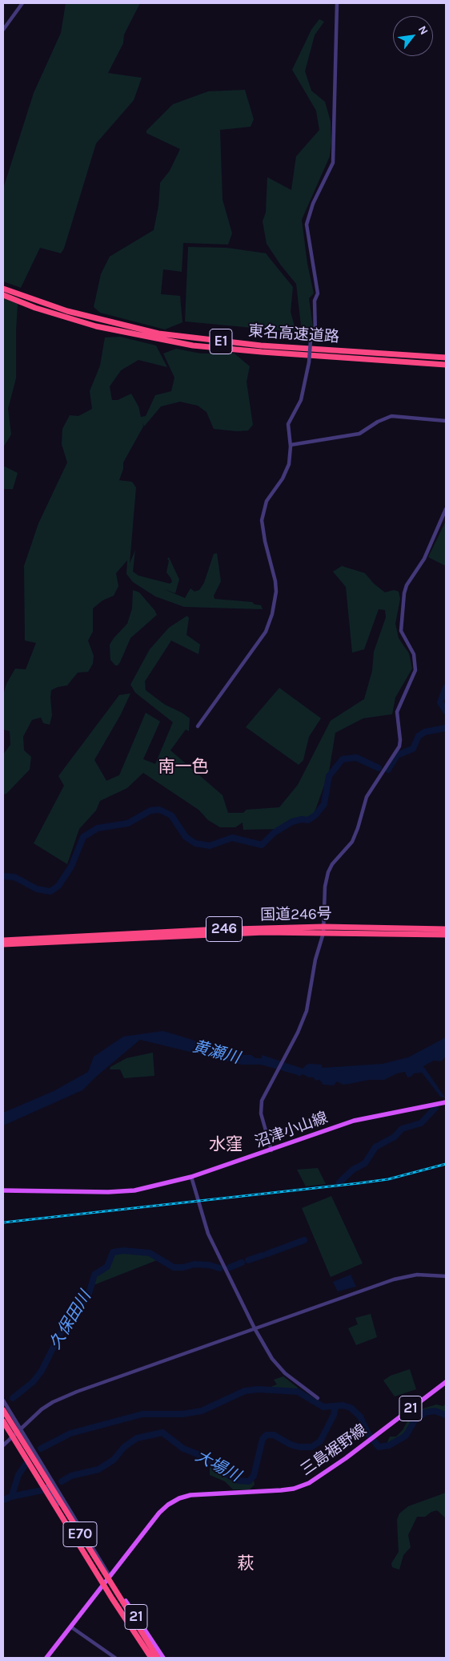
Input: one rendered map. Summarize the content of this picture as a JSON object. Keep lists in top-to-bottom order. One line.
{"streets":{"highway":["東名高速道路","E1","国道246号","246","E70"],"main road":["沼津小山線","21","三島裾野線"]},"crossings":[["21","三島裾野線"],["21","E70"]],"districts":["南一色","水窪","萩"],"water":["黄瀬川","久保田川","大場川"],"north":"top right"}
